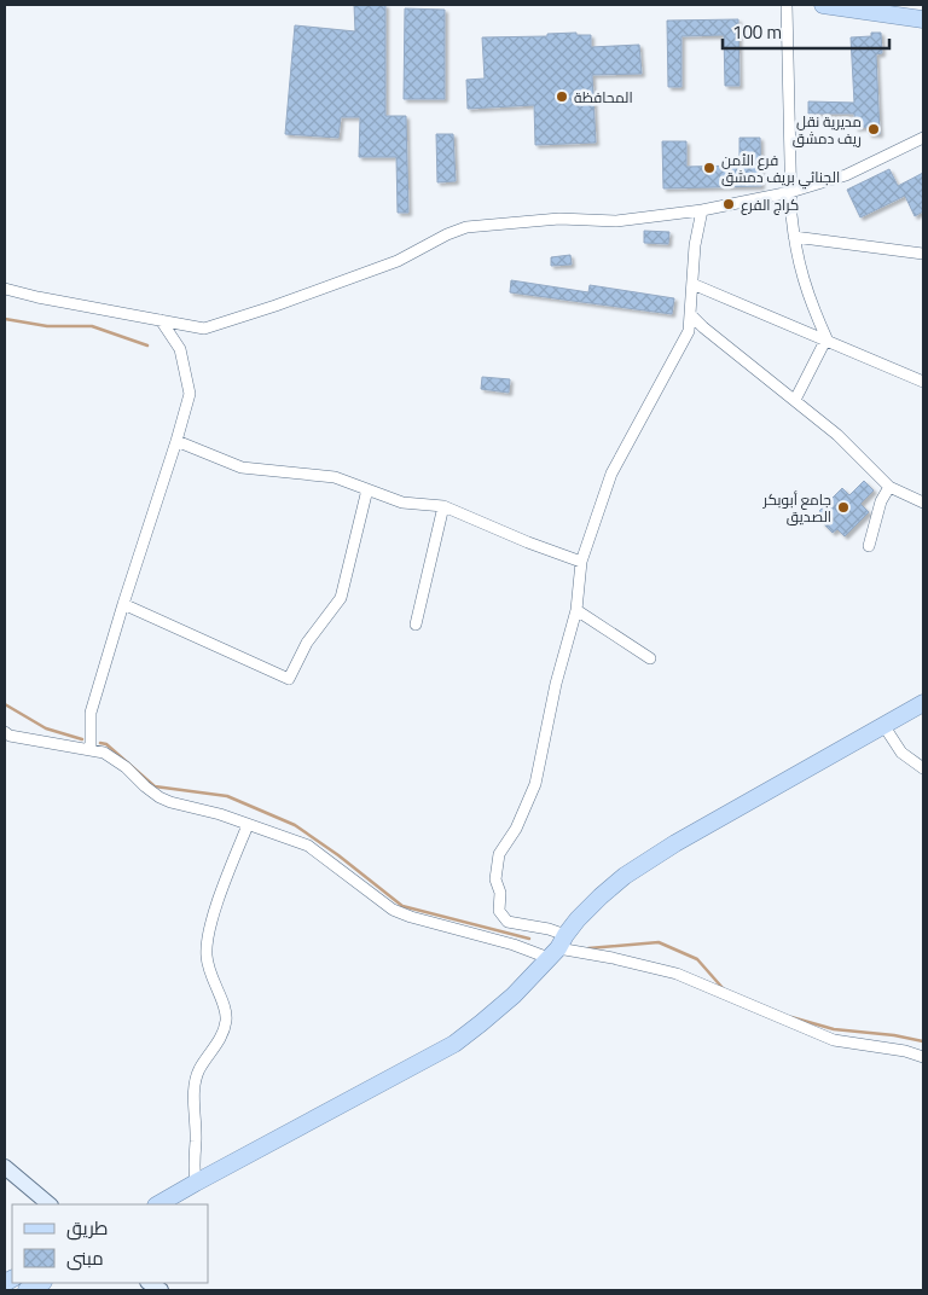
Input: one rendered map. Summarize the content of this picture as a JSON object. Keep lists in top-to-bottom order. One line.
{"places":["المحافظة","مديرية نقل ريف دمشق","فرع الأمن الجنائي بريف دمشق","كراج الفرع","جامع أبوبكر الصديق"],"legend":["طريق","مبنى"],"scale_bar":"100 m"}
